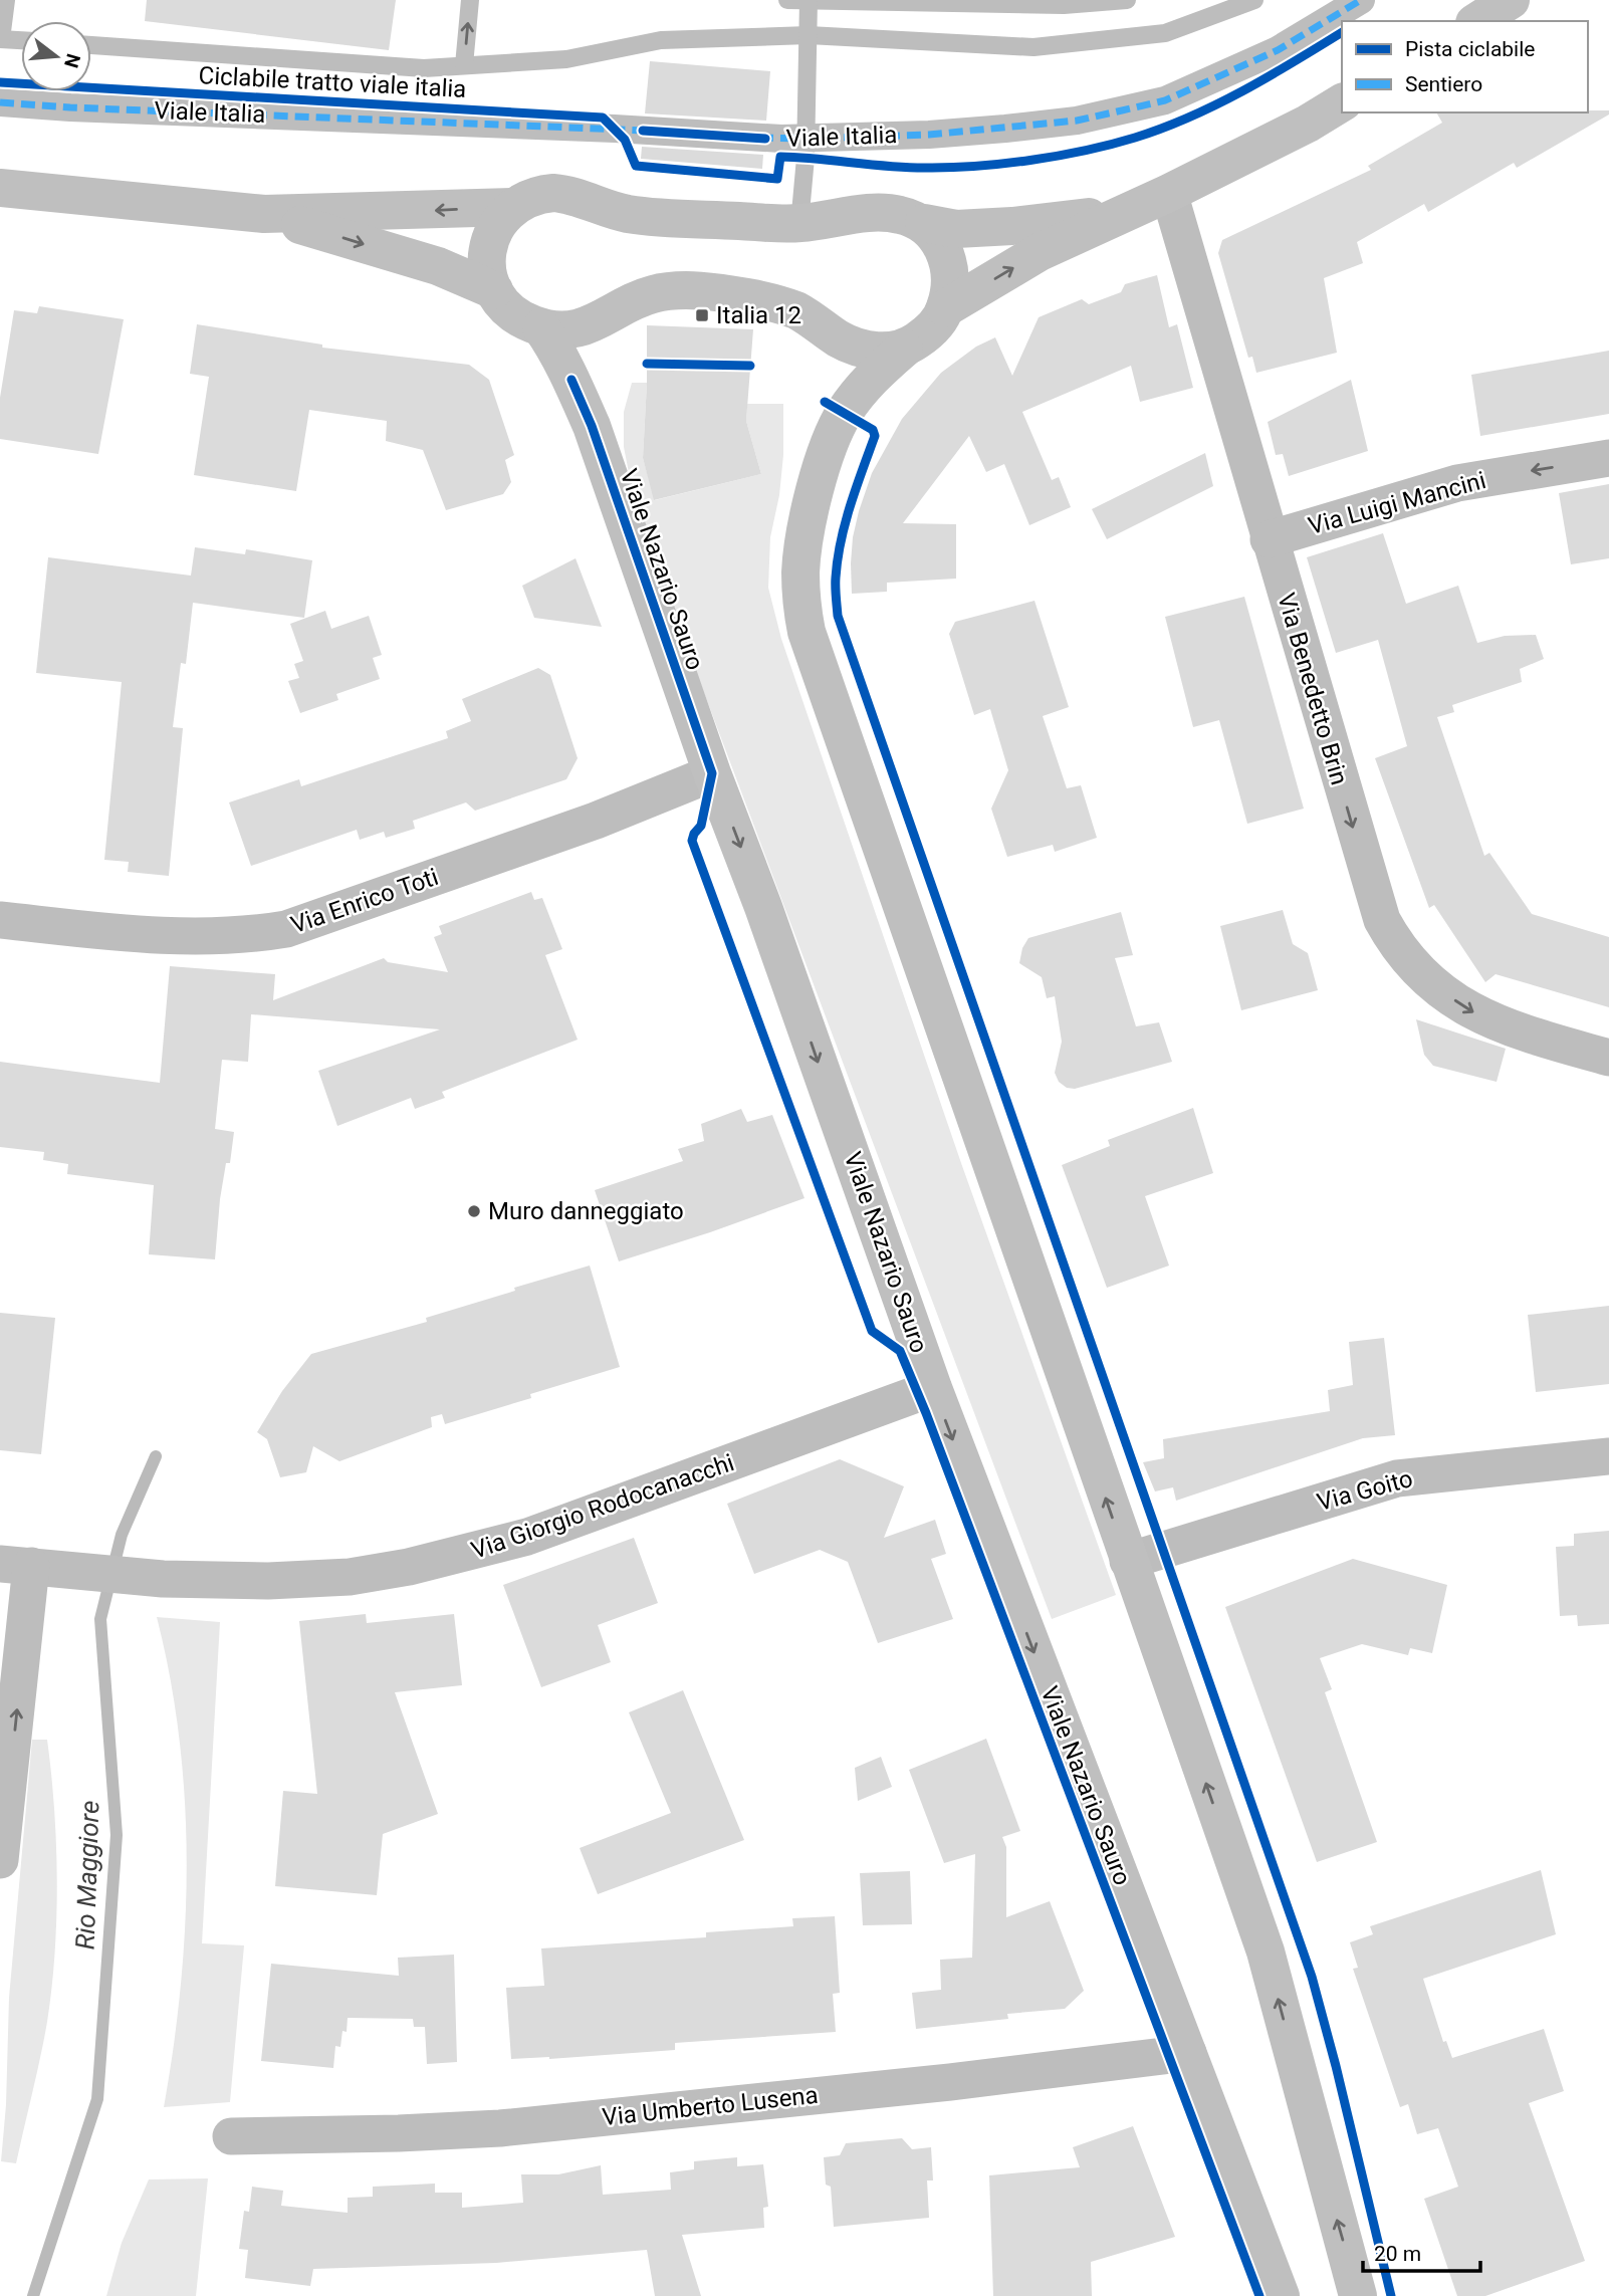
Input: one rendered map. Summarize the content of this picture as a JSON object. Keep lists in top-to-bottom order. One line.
{"streets":{"main road":["Viale Nazario Sauro"],"street":["Viale Italia","Via Luigi Mancini","Via Benedetto Brin","Via Enrico Toti","Via Goito","Via Giorgio Rodocanacchi","Via Umberto Lusena"],"cycle path":["Ciclabile tratto viale italia"]},"crossings":[["Via Luigi Mancini","Via Benedetto Brin"],["Viale Nazario Sauro","Via Enrico Toti"],["Viale Nazario Sauro","Via Giorgio Rodocanacchi"],["Viale Nazario Sauro","Via Umberto Lusena"]],"one_way":["Via Luigi Mancini","Via Benedetto Brin"],"water":["Rio Maggiore"],"places":{"transit":["Italia 12"],"other":["Muro danneggiato"]},"legend":["Pista ciclabile","Sentiero"],"scale_bar":"20 m","north":"right"}
